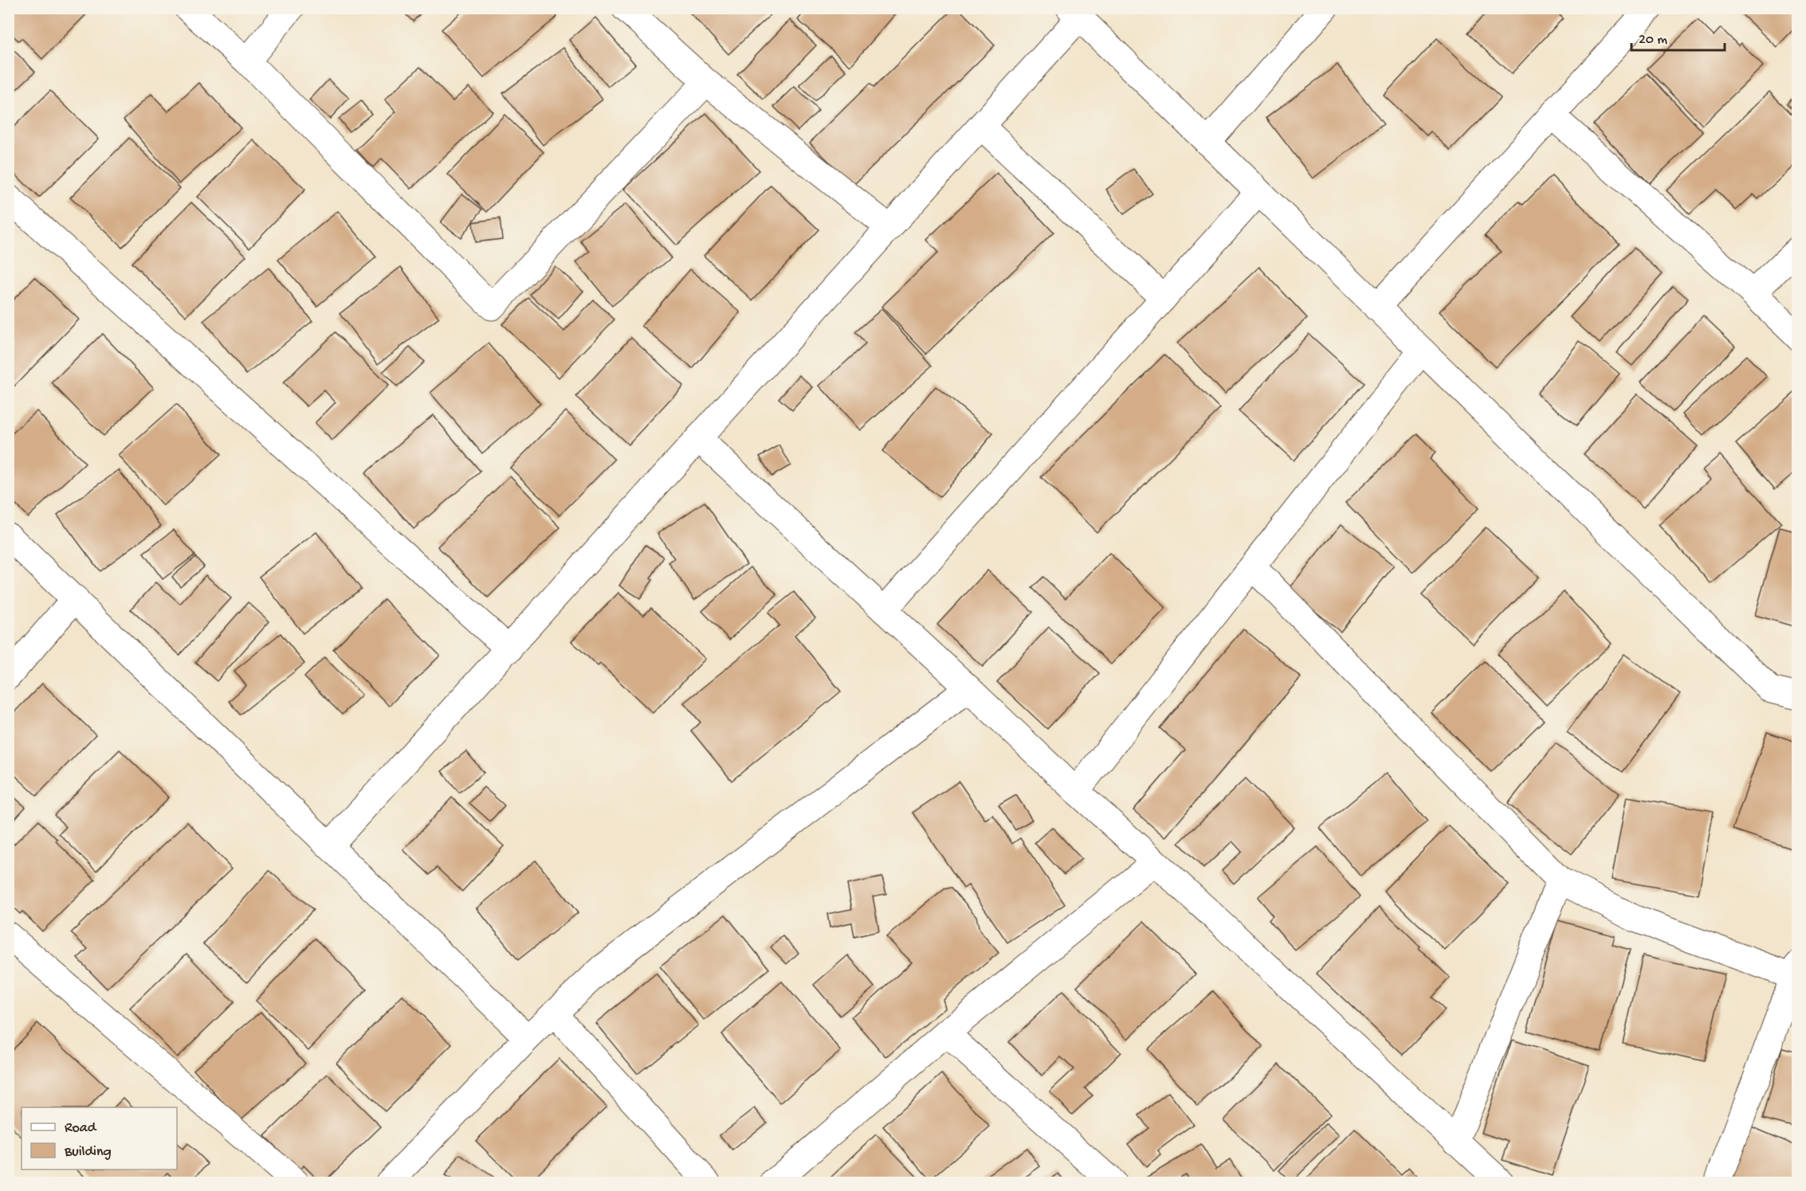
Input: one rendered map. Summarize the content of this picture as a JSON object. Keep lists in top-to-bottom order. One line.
{"legend":["Road","Building"],"scale_bar":"20 m"}
